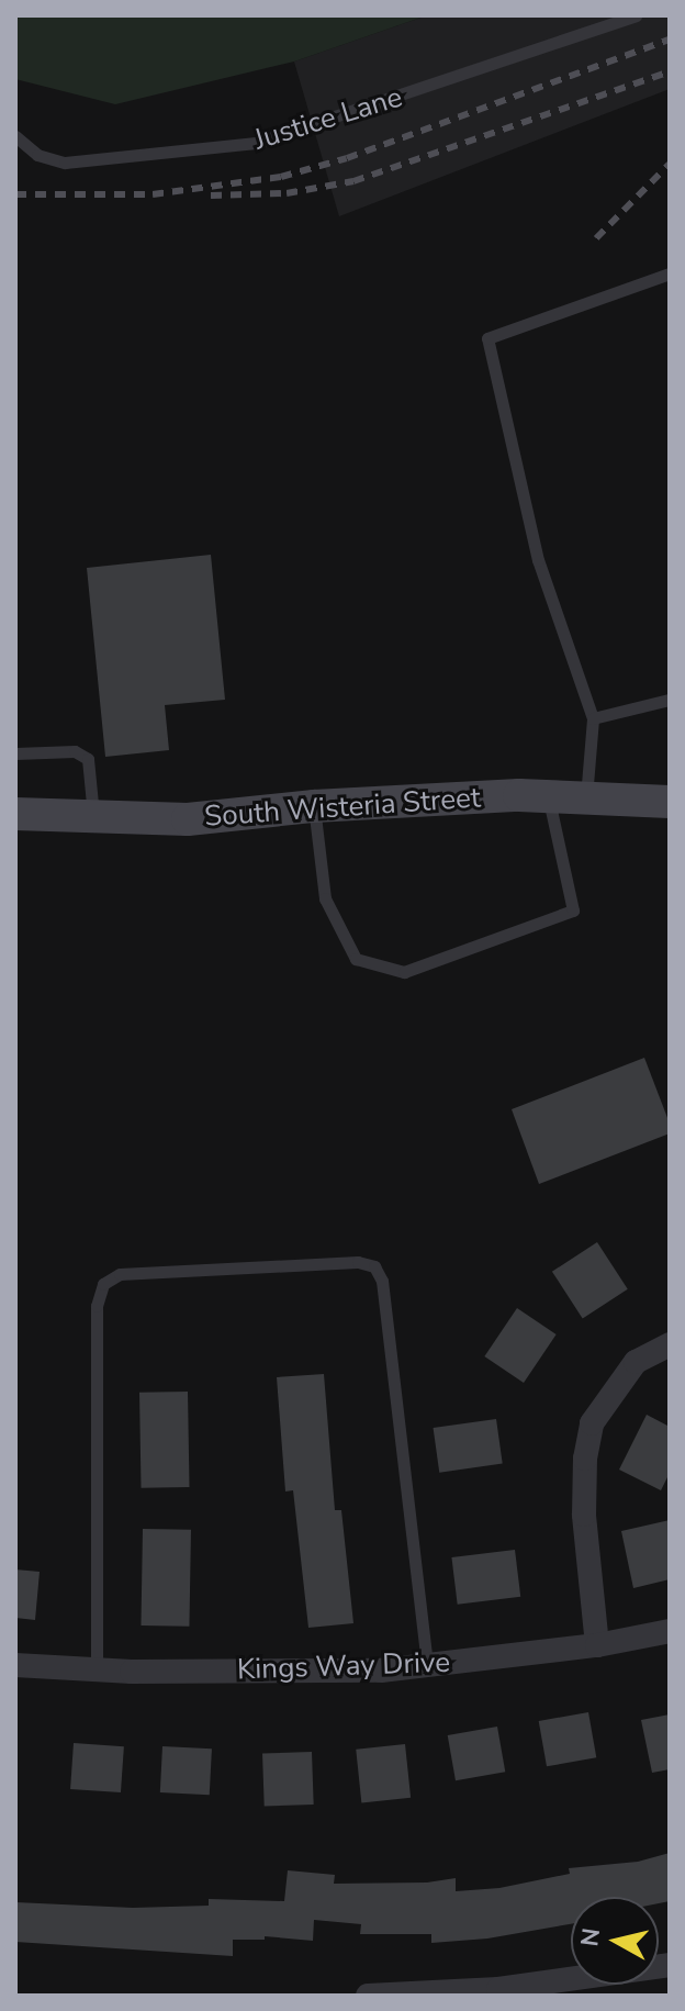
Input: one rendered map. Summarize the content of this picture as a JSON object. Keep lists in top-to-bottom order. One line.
{"streets":{"street":["South Wisteria Street","Kings Way Drive"],"lane":["Justice Lane"]},"north":"left"}
